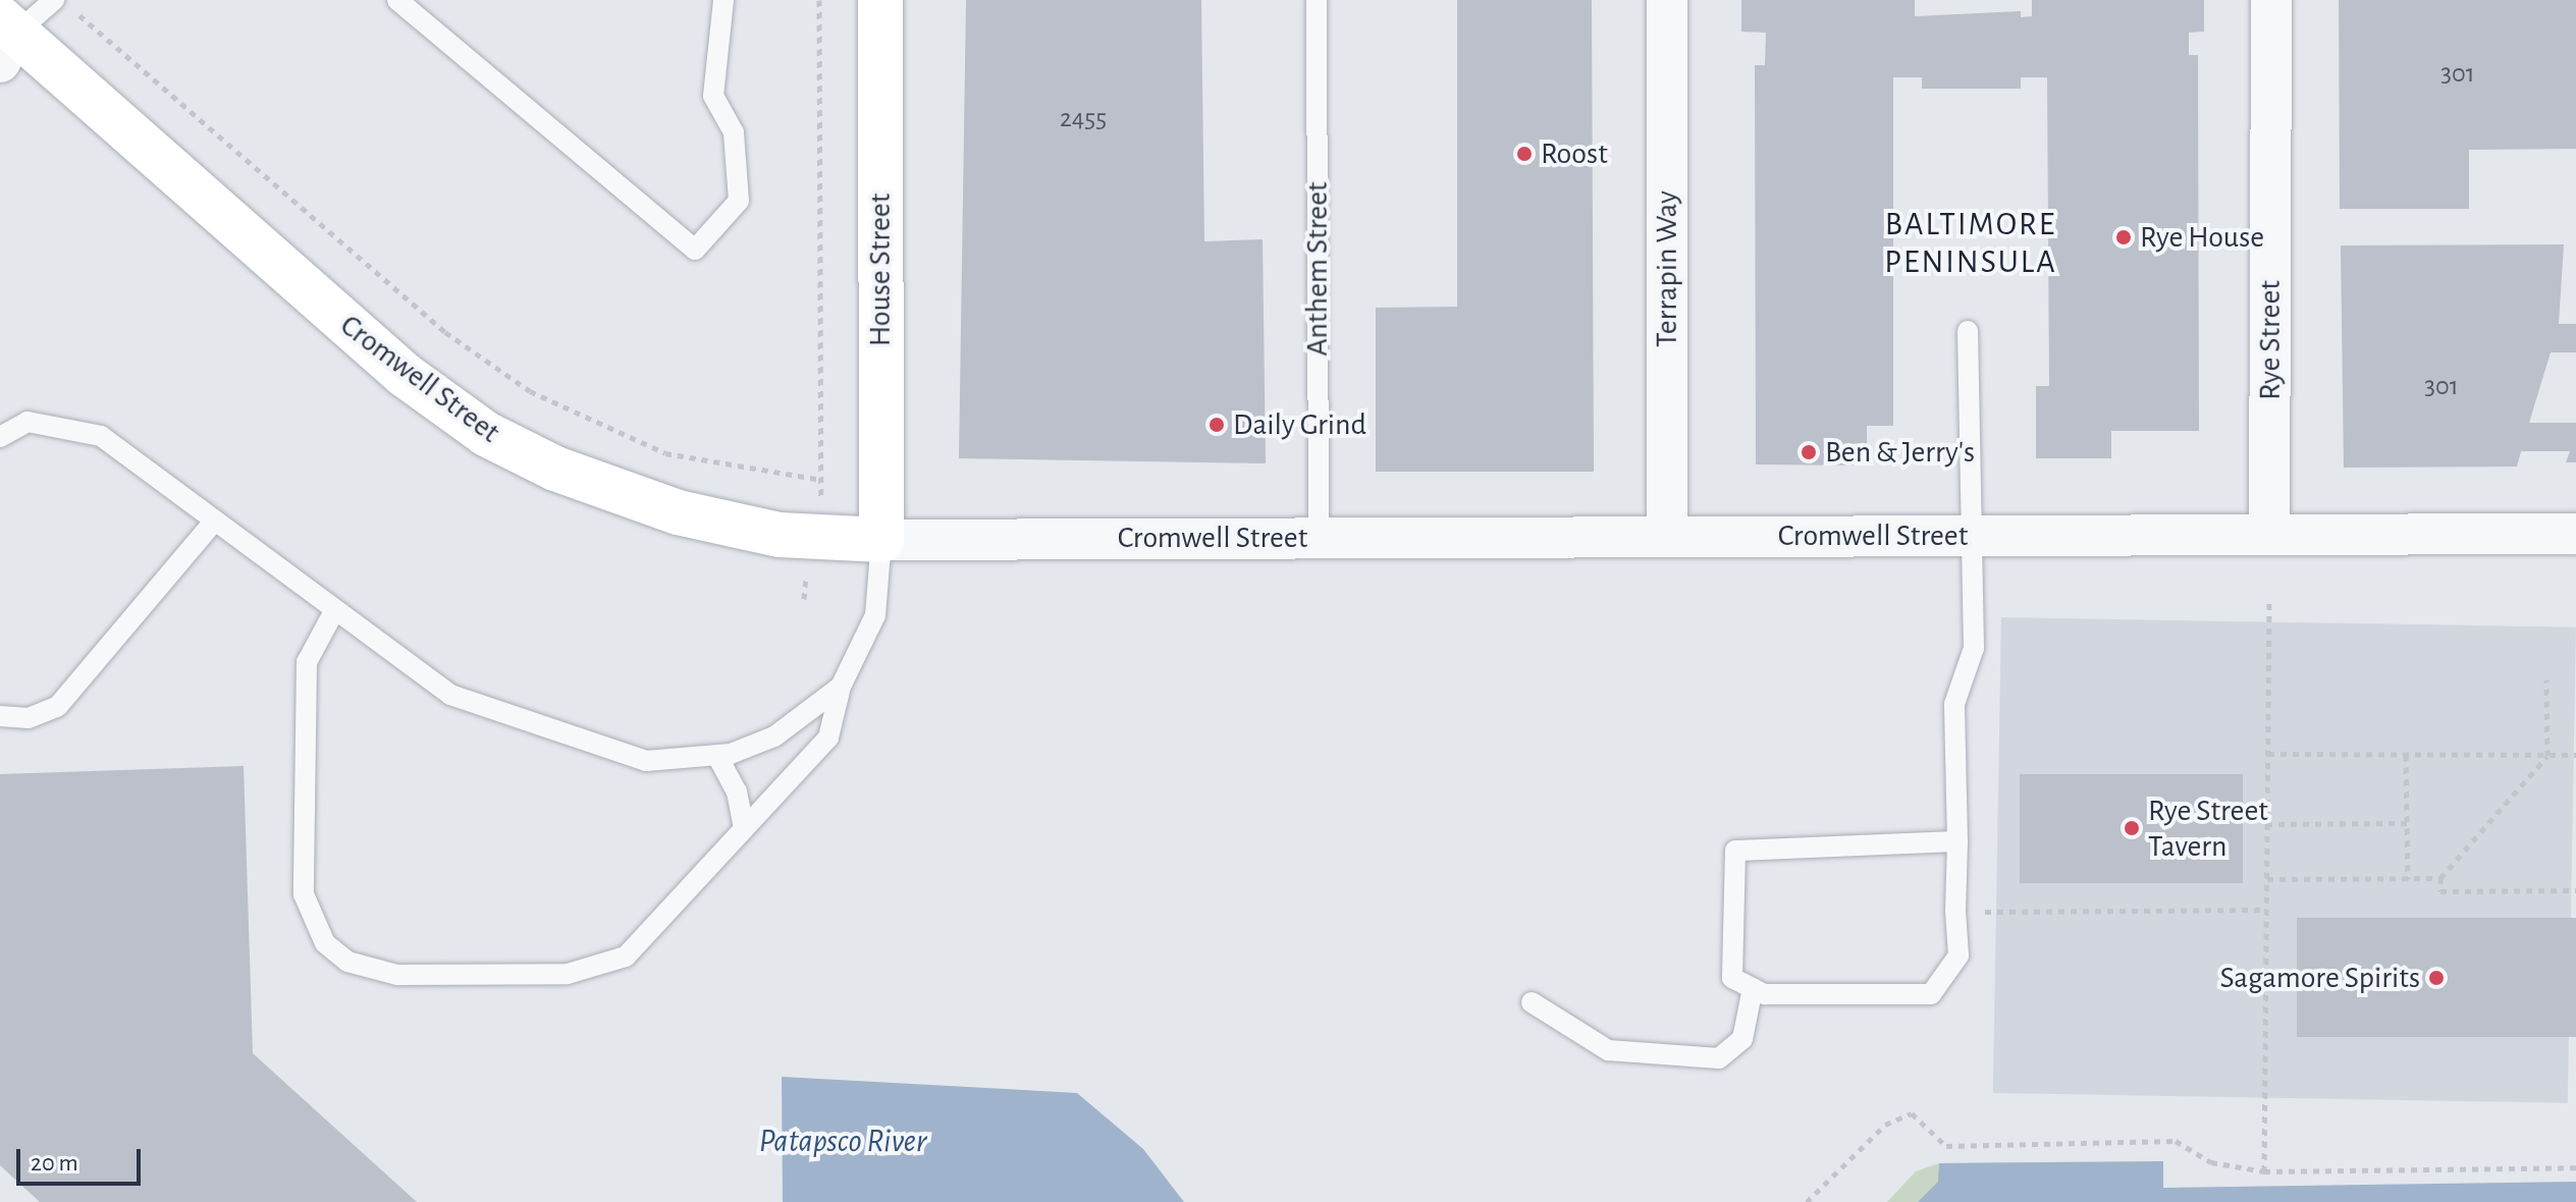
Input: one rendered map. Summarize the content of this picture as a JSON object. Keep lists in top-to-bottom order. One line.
{"streets":{"street":["Terrapin Way","House Street","Rye Street","Cromwell Street"],"lane":["Anthem Street"]},"crossings":[["Anthem Street","Cromwell Street"],["Terrapin Way","Cromwell Street"],["House Street","Cromwell Street"],["Rye Street","Cromwell Street"]],"districts":["BALTIMORE PENINSULA"],"water":["Patapsco River"],"places":["Roost","Rye House","Daily Grind","Ben & Jerry's","Rye Street Tavern","Sagamore Spirits"],"house_numbers":["301","2455","301"],"scale_bar":"20 m"}
